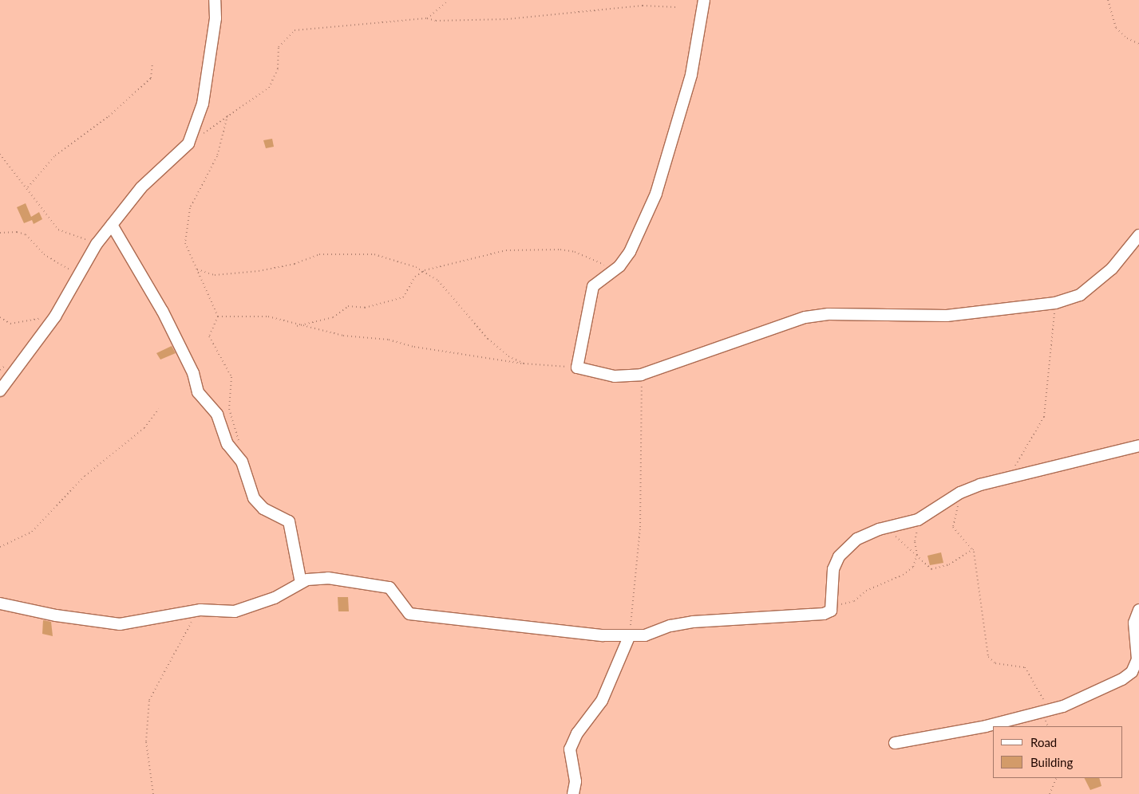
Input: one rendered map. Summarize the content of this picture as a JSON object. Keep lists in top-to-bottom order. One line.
{"legend":["Road","Building"]}
